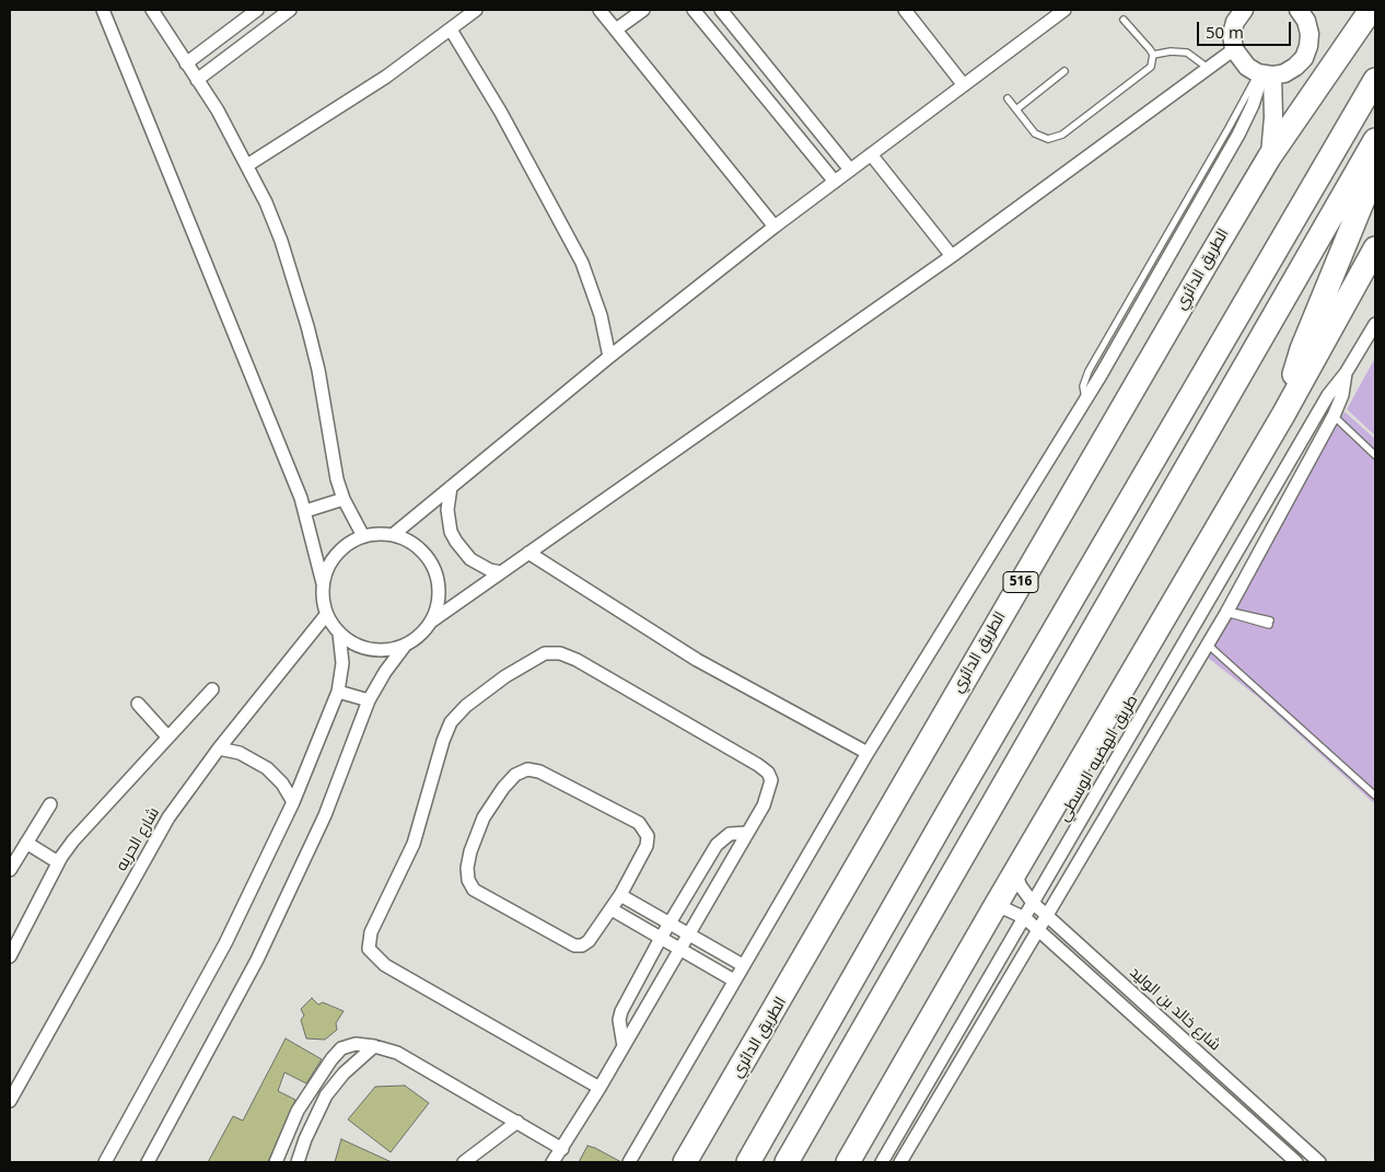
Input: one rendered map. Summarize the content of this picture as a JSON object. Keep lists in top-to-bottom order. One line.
{"streets":{"highway":["الطريق الدائري","516"],"street":["طريق الهضبه الوسطي","شارع الحريه","شارع خالد بن الوليد"]},"crossings":[["طريق الهضبه الوسطي","شارع خالد بن الوليد"]],"scale_bar":"50 m"}
